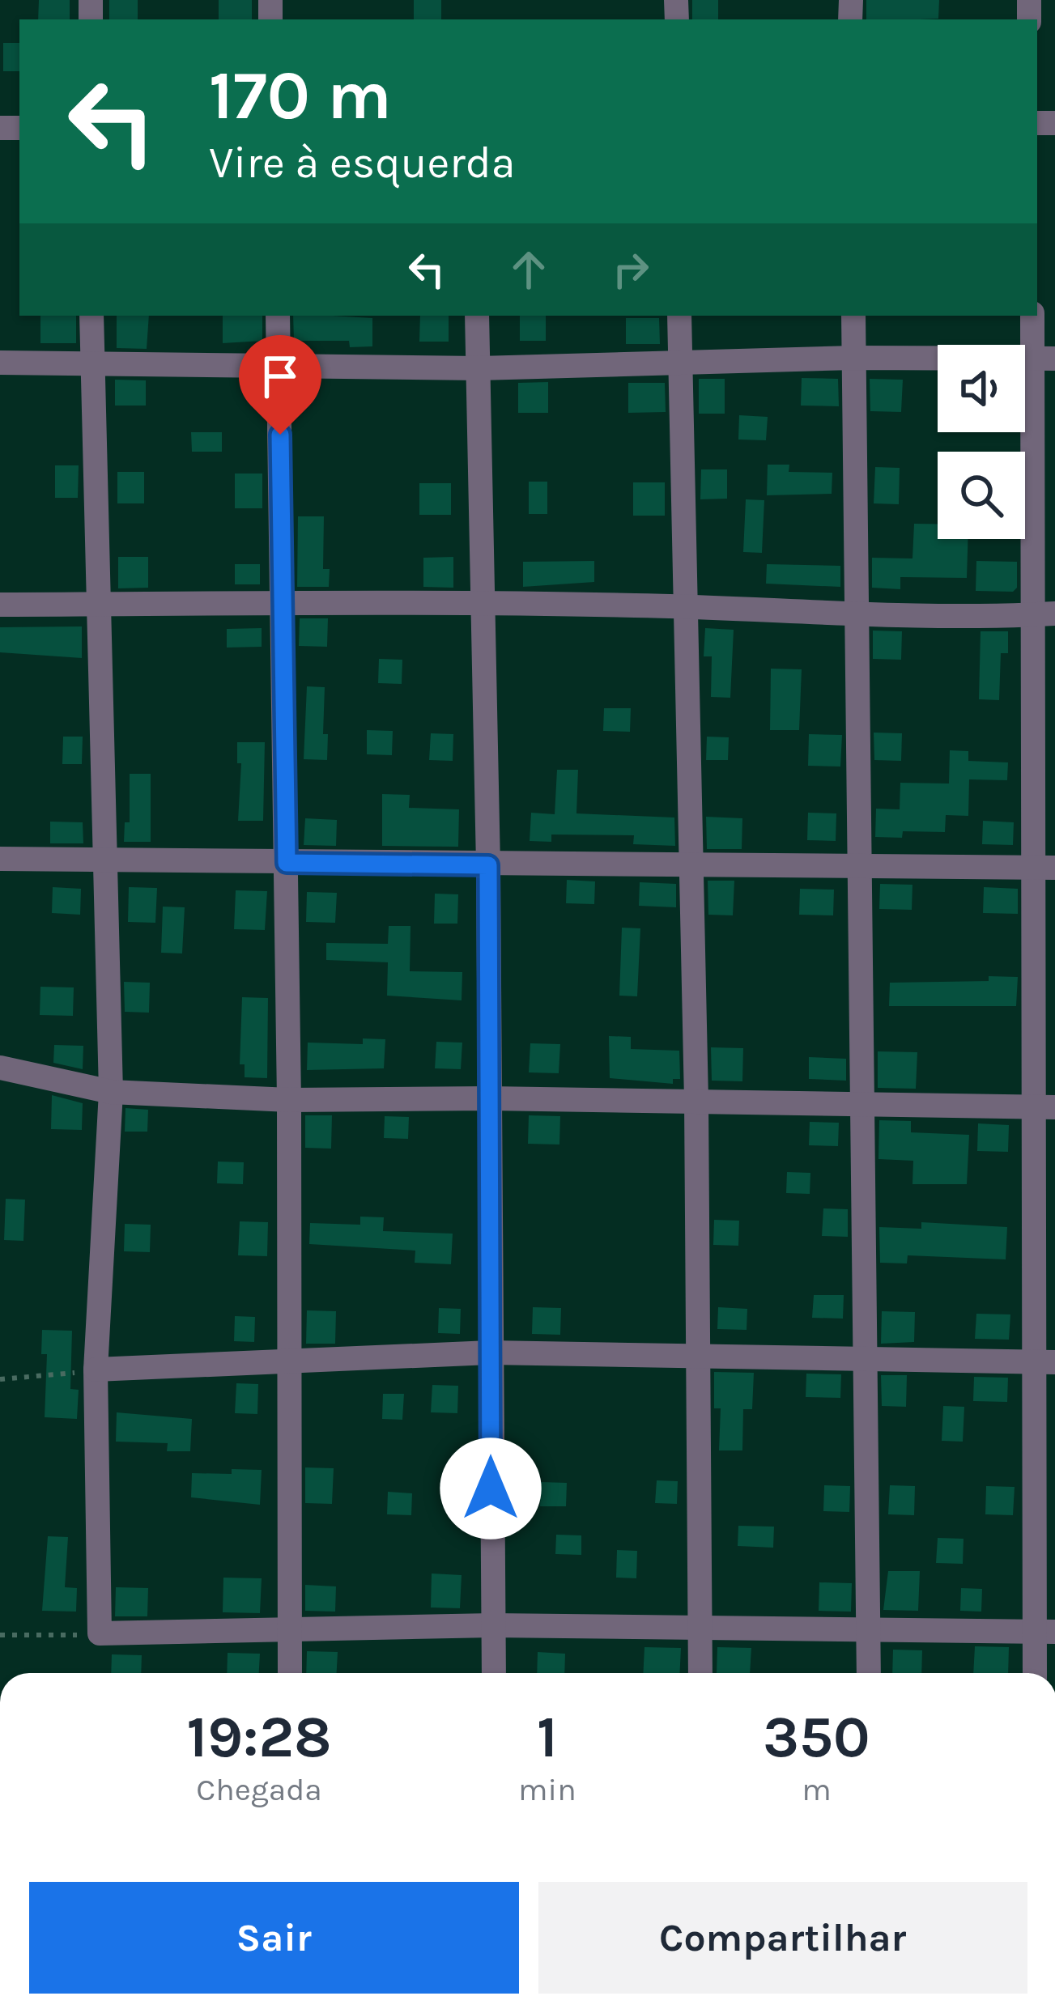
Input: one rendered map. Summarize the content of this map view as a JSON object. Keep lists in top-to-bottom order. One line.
{"page":{"turn":["170 m","Vire à esquerda"],"eta":["19:28","Chegada","1","min","350","m"],"buttons":["Sair","Compartilhar"]}}
